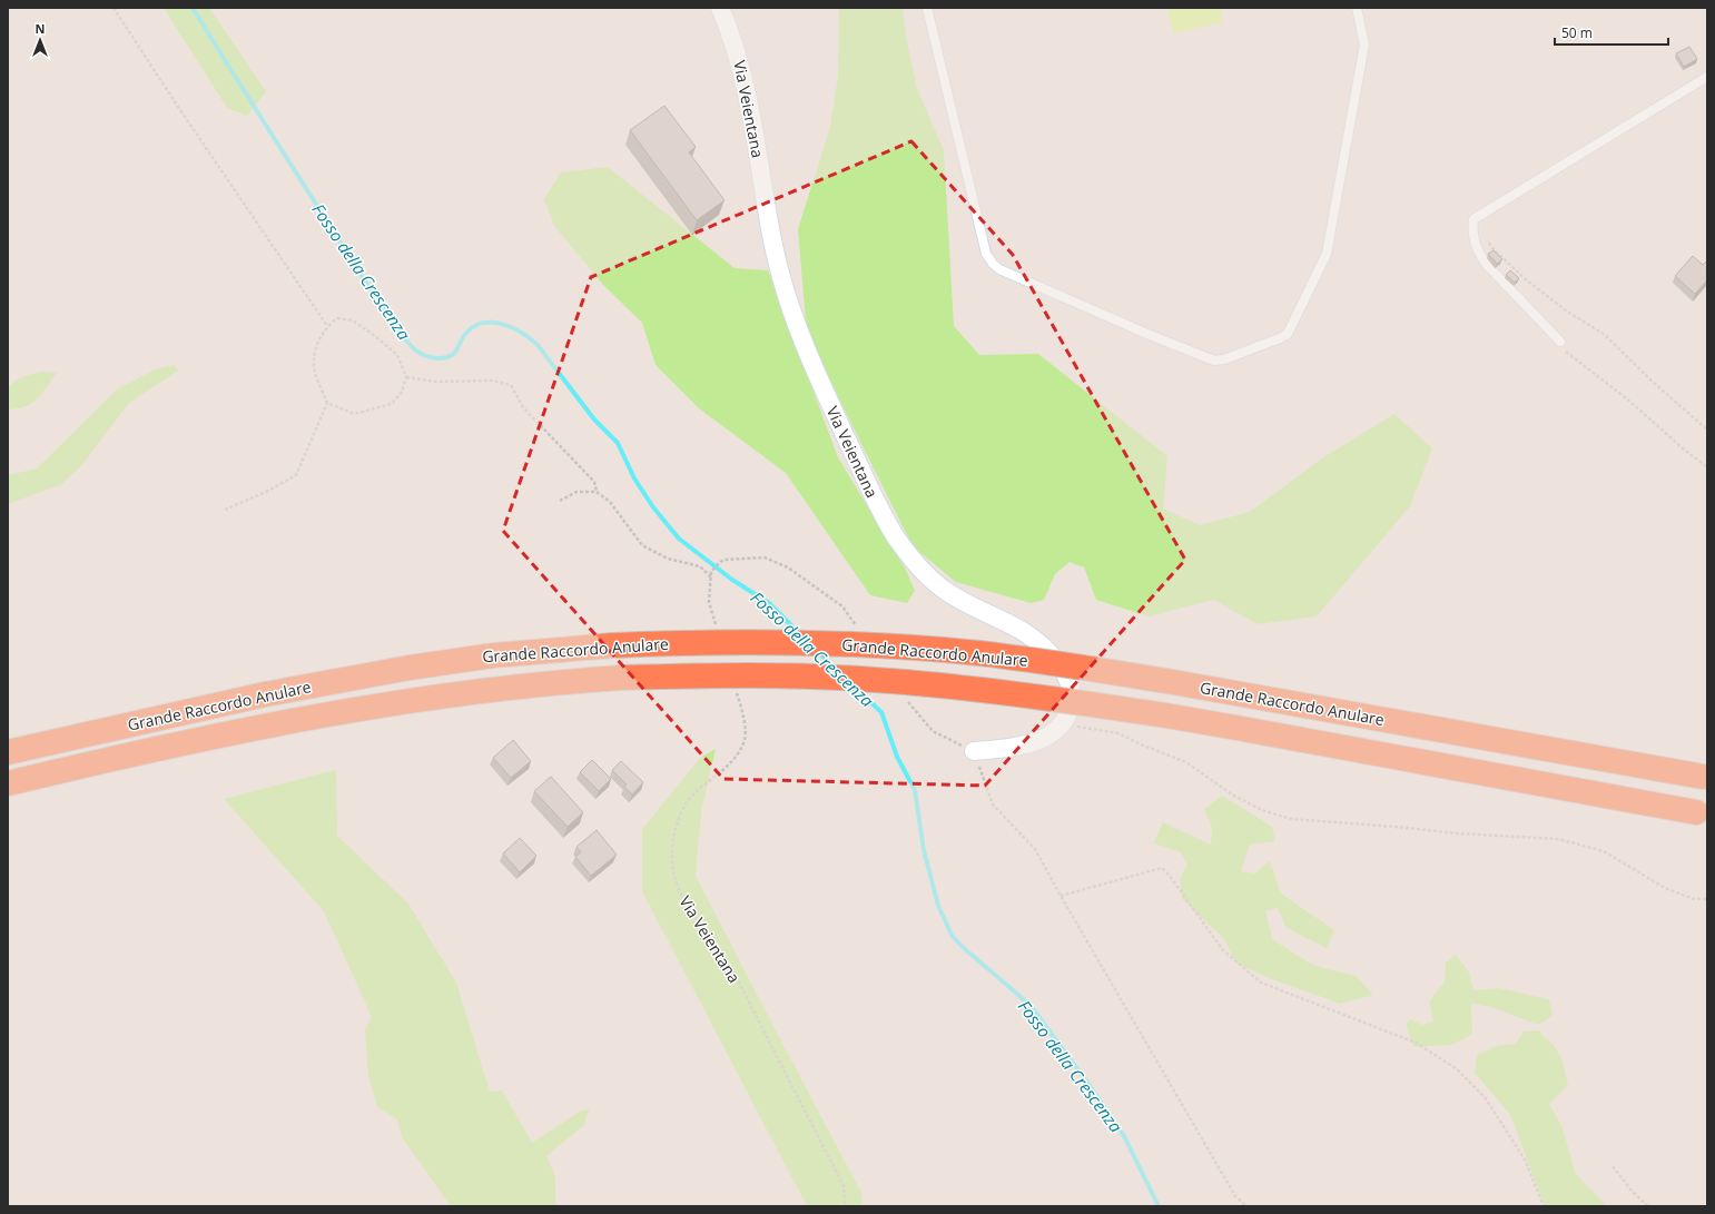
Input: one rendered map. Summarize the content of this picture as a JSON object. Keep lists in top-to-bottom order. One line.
{"streets":{"highway":["Grande Raccordo Anulare"],"street":["Via Veientana"]},"water":["Fosso della Crescenza"],"scale_bar":"50 m","north":"top"}
